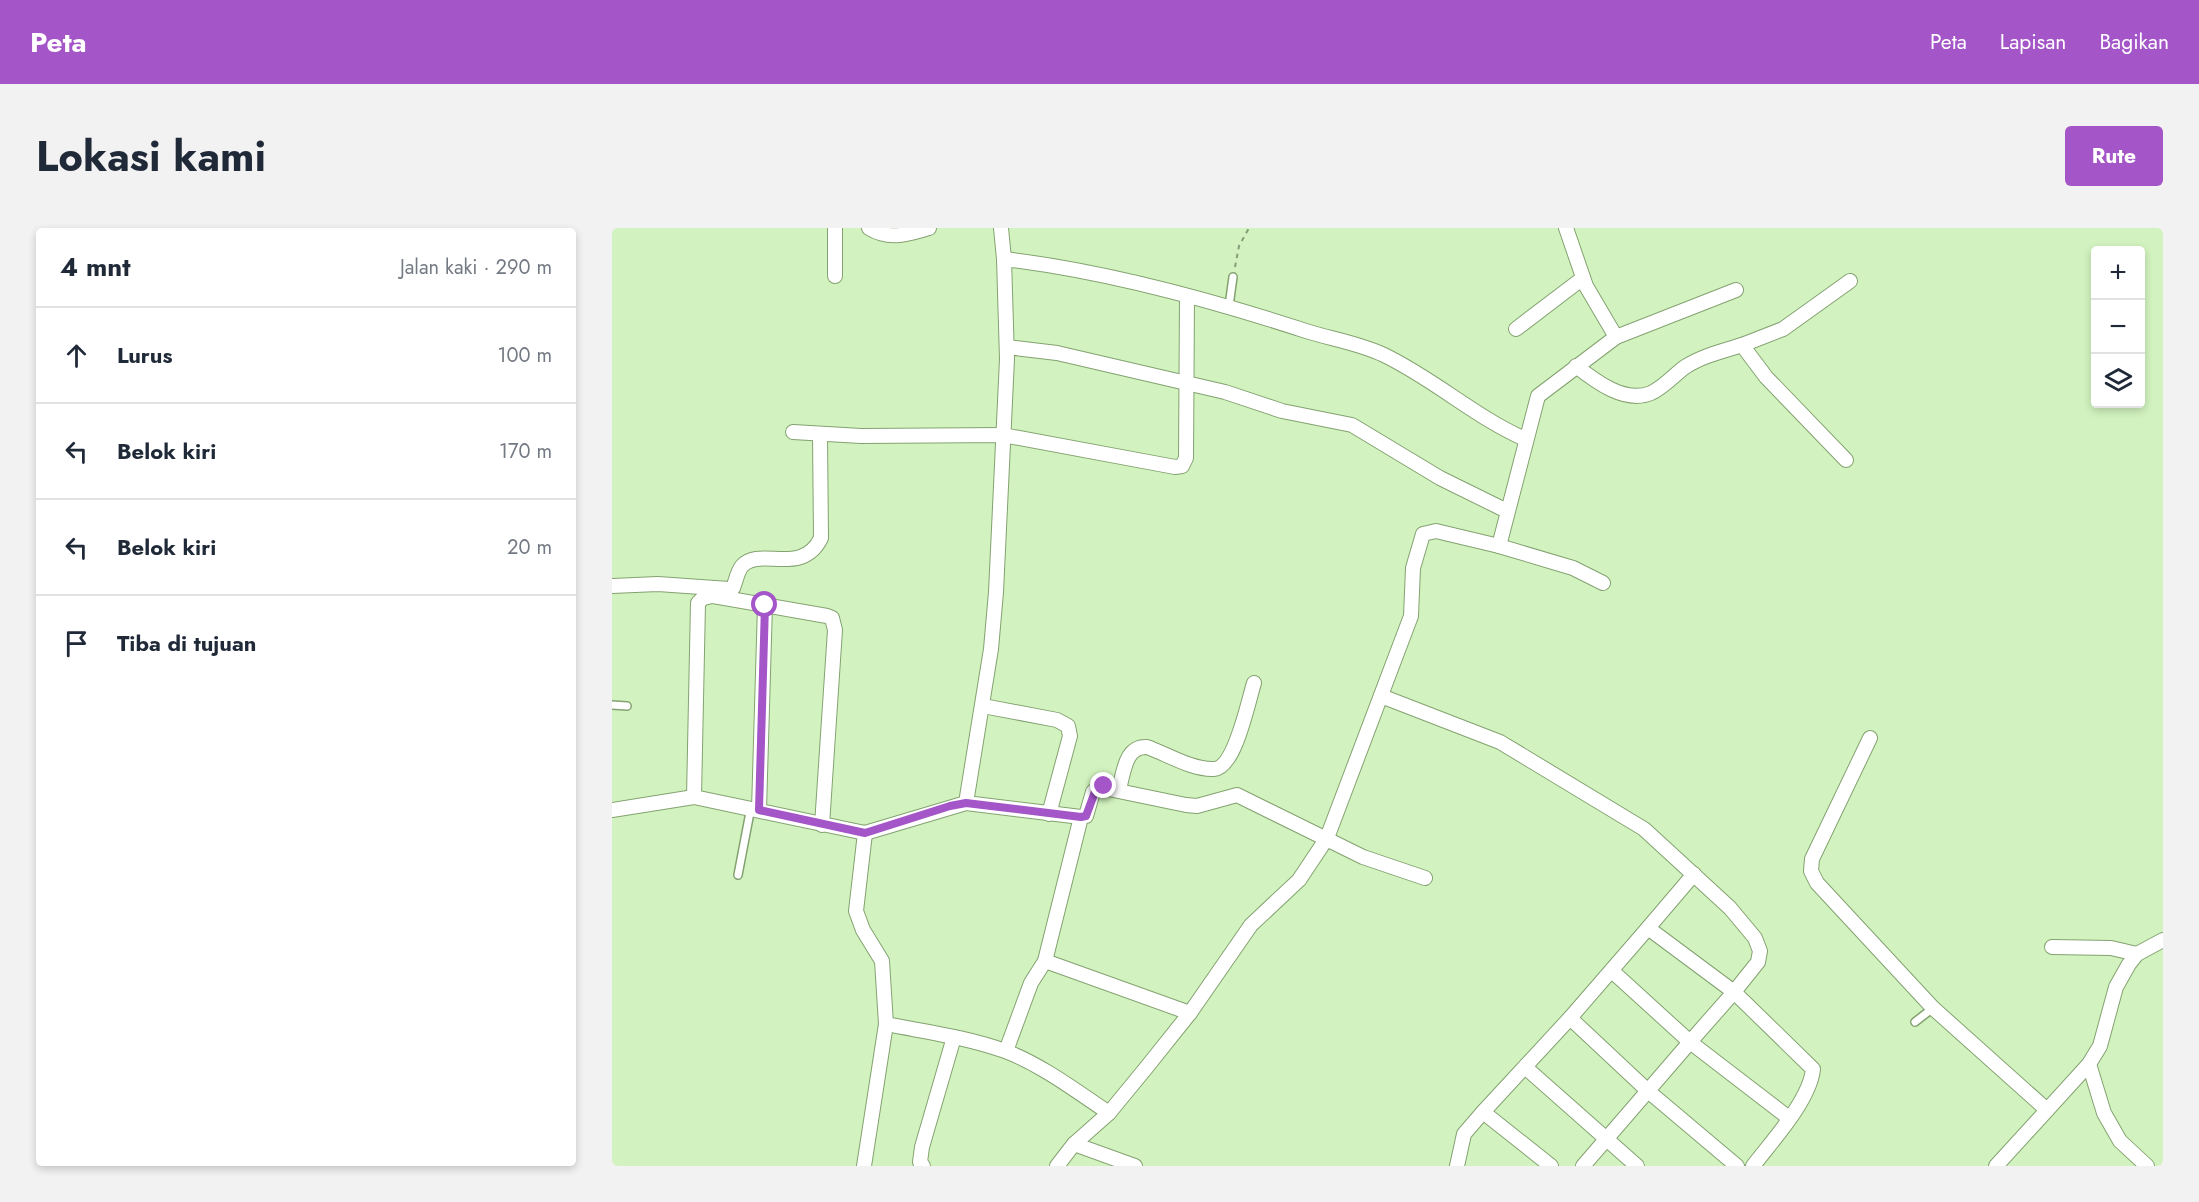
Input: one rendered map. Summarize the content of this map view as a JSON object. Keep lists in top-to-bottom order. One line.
{"page":{"header":"Peta","nav":["Peta","Lapisan","Bagikan"],"title":"Lokasi kami","buttons":"Rute","heading":["4 mnt","Jalan kaki · 290 m"],"map_buttons":["+","−"],"list":[["Lurus","100 m"],["Belok kiri","170 m"],["Belok kiri","20 m"],"Tiba di tujuan"]}}
